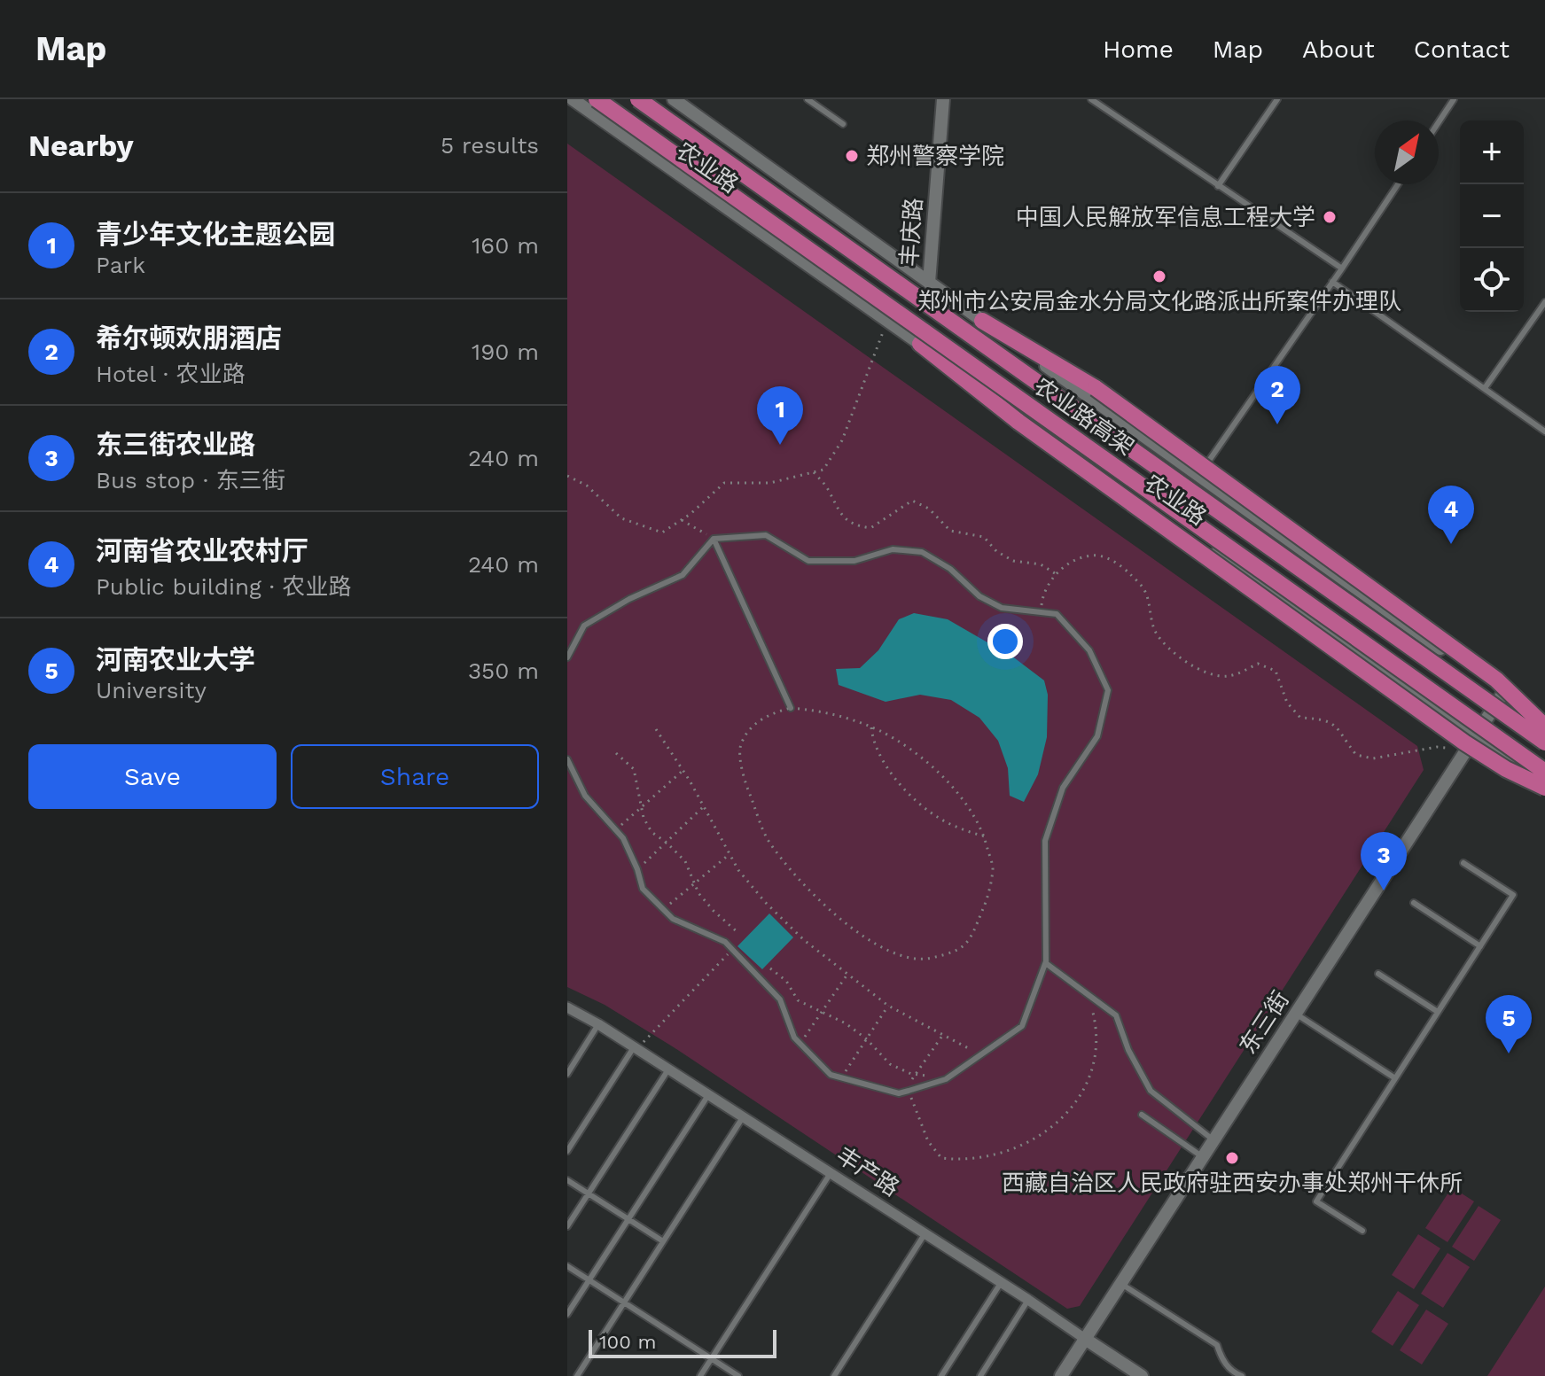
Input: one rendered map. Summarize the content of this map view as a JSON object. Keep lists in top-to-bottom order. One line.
{"streets":{"highway":["农业路高架"],"street":["农业路","丰庆路","东三街","丰产路"]},"crossings":[["农业路","丰庆路"],["农业路","东三街"],["东三街","丰产路"]],"places":["郑州警察学院","中国人民解放军信息工程大学","郑州市公安局金水分局文化路派出所案件办理队","西藏自治区人民政府驻西安办事处郑州干休所"],"scale_bar":"100 m","north":"top right","page":{"header":"Map","nav":["Home","Map","About","Contact"],"heading":["Nearby","5 results"],"map_buttons":["+","−"],"list":[{"mark":"1","name":"青少年文化主题公园","note":"Park","value":"160 m"},{"mark":"2","name":"希尔顿欢朋酒店","note":"Hotel · 农业路","value":"190 m"},{"mark":"3","name":"东三街农业路","note":"Bus stop · 东三街","value":"240 m"},{"mark":"4","name":"河南省农业农村厅","note":"Public building · 农业路","value":"240 m"},{"mark":"5","name":"河南农业大学","note":"University","value":"350 m"}],"pins":["2","1","4","3","5"],"buttons":["Save","Share"],"scale":"100 m"}}
